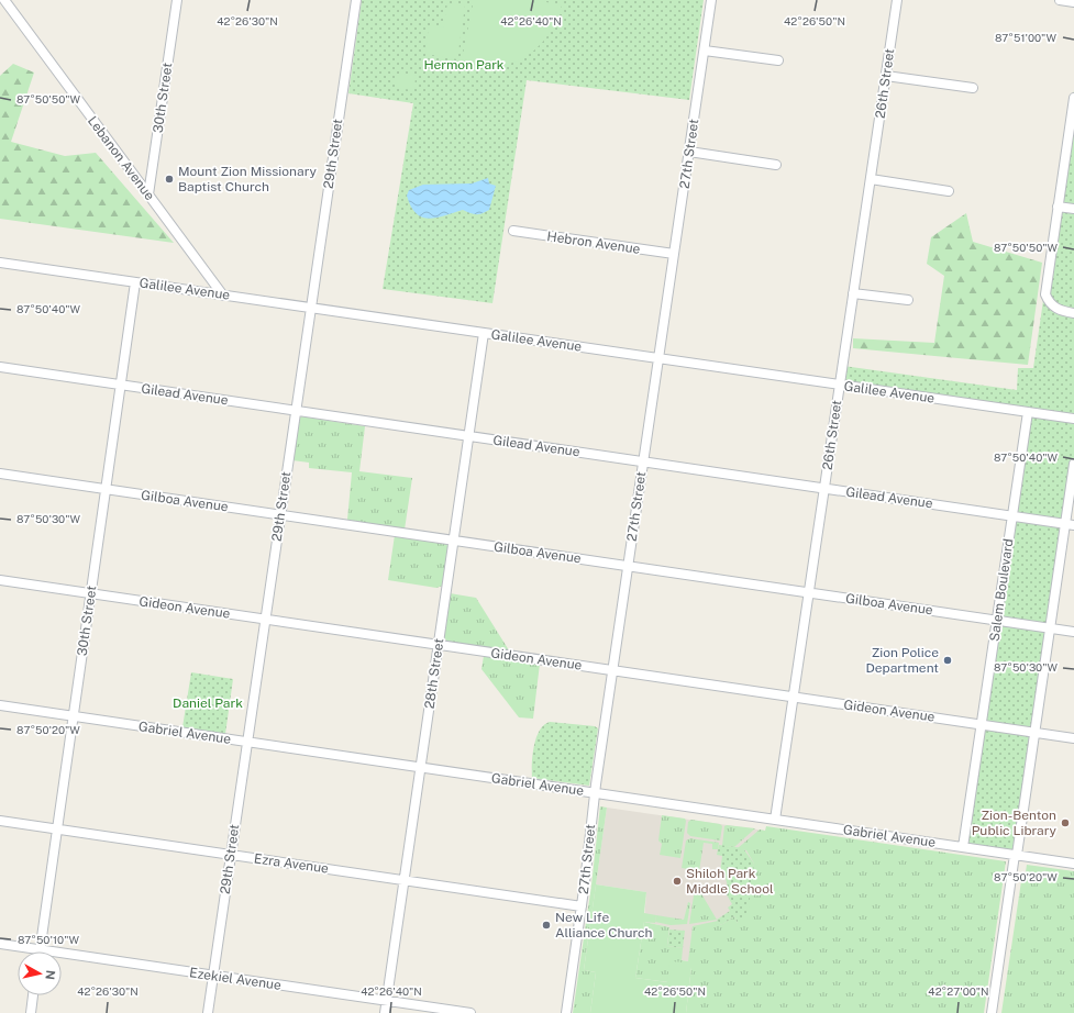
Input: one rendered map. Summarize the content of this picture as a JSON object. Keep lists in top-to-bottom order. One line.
{"streets":{"street":["26th Street","30th Street","29th Street","27th Street","Lebanon Avenue","Hebron Avenue","Galilee Avenue","Gilead Avenue","Gilboa Avenue","Salem Boulevard","Gideon Avenue","28th Street","Gabriel Avenue","Ezra Avenue","Ezekiel Avenue"]},"crossings":[["26th Street","Galilee Avenue"],["26th Street","Gilead Avenue"],["26th Street","Gilboa Avenue"],["26th Street","Gideon Avenue"],["26th Street","Gabriel Avenue"],["30th Street","Lebanon Avenue"],["30th Street","Galilee Avenue"],["30th Street","Gilead Avenue"],["30th Street","Gilboa Avenue"],["30th Street","Gideon Avenue"],["30th Street","Gabriel Avenue"],["30th Street","Ezra Avenue"],["30th Street","Ezekiel Avenue"],["29th Street","Galilee Avenue"],["29th Street","Gilead Avenue"],["29th Street","Gilboa Avenue"],["29th Street","Gideon Avenue"],["29th Street","Gabriel Avenue"],["29th Street","Ezra Avenue"],["29th Street","Ezekiel Avenue"],["27th Street","Hebron Avenue"],["27th Street","Galilee Avenue"],["27th Street","Gilead Avenue"],["27th Street","Gilboa Avenue"],["27th Street","Gideon Avenue"],["27th Street","Gabriel Avenue"],["27th Street","Ezra Avenue"],["Lebanon Avenue","Galilee Avenue"],["Galilee Avenue","Salem Boulevard"],["Galilee Avenue","28th Street"],["Gilead Avenue","Salem Boulevard"],["Gilead Avenue","28th Street"],["Gilboa Avenue","Salem Boulevard"],["Gilboa Avenue","28th Street"],["Salem Boulevard","Gideon Avenue"],["Salem Boulevard","Gabriel Avenue"],["Gideon Avenue","28th Street"],["28th Street","Gabriel Avenue"],["28th Street","Ezra Avenue"],["28th Street","Ezekiel Avenue"]],"parks":["Hermon Park","Daniel Park"],"places":["Mount Zion Missionary Baptist Church","Zion Police Department","Zion-Benton Public Library","Shiloh Park Middle School","New Life Alliance Church"],"north":"right","coordinates":["42°26'30\"N","42°26'40\"N","42°26'50\"N","87°51'00\"W","87°50'50\"W","87°50'40\"W","87°50'30\"W","87°50'20\"W","87°50'10\"W","42°27'00\"N"]}
